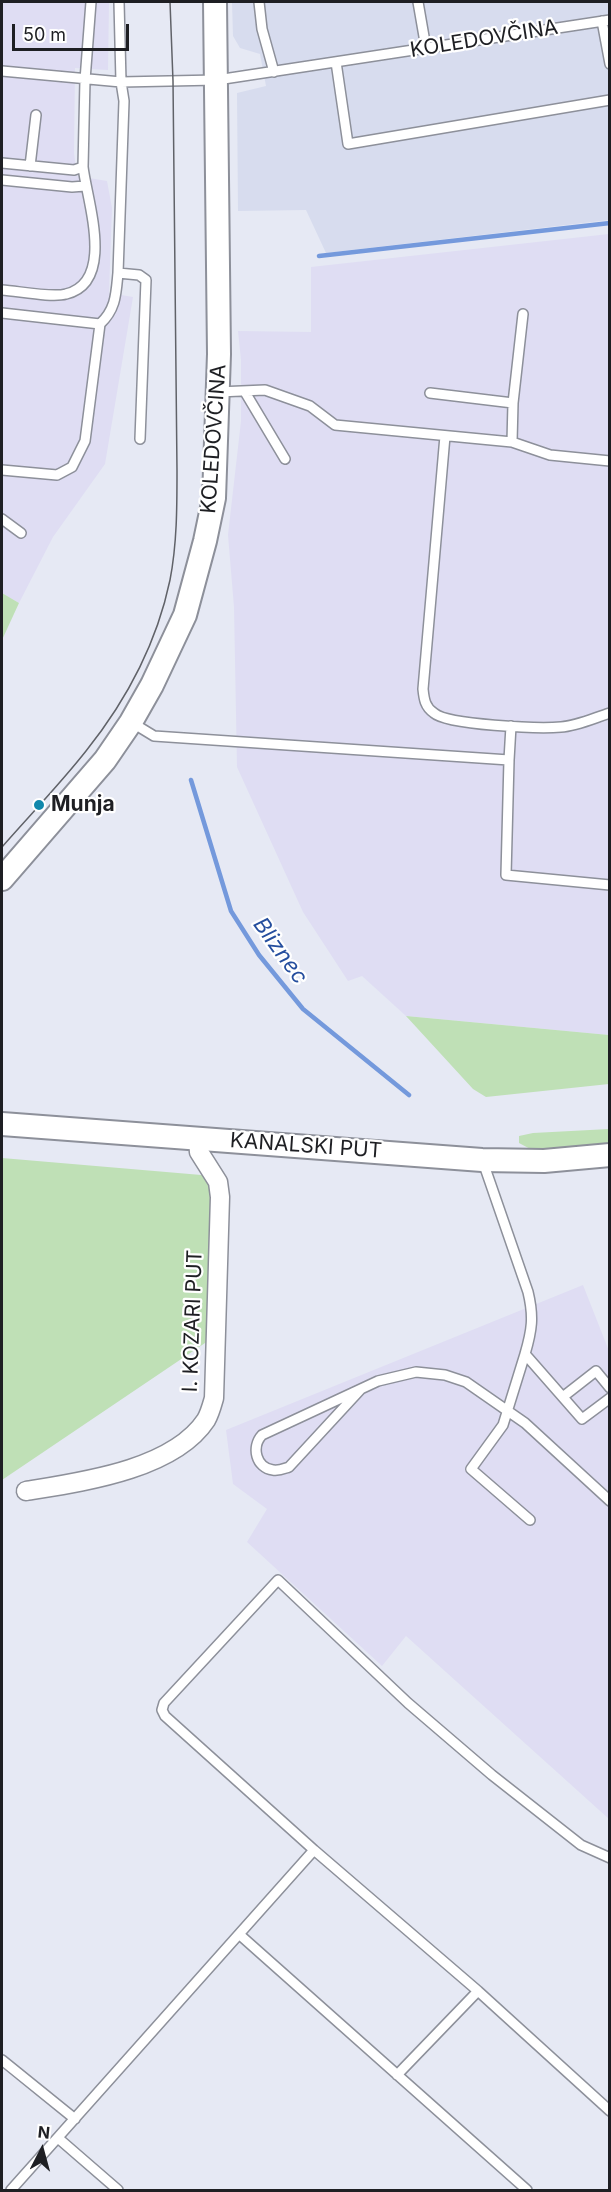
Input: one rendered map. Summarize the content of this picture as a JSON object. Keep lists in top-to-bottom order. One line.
{"streets":{"street":["KOLEDOVČINA","KANALSKI PUT","I. KOZARI PUT"]},"crossings":[["KANALSKI PUT","I. KOZARI PUT"]],"water":["Bliznec"],"places":["Munja"],"scale_bar":"50 m","north":"top"}
